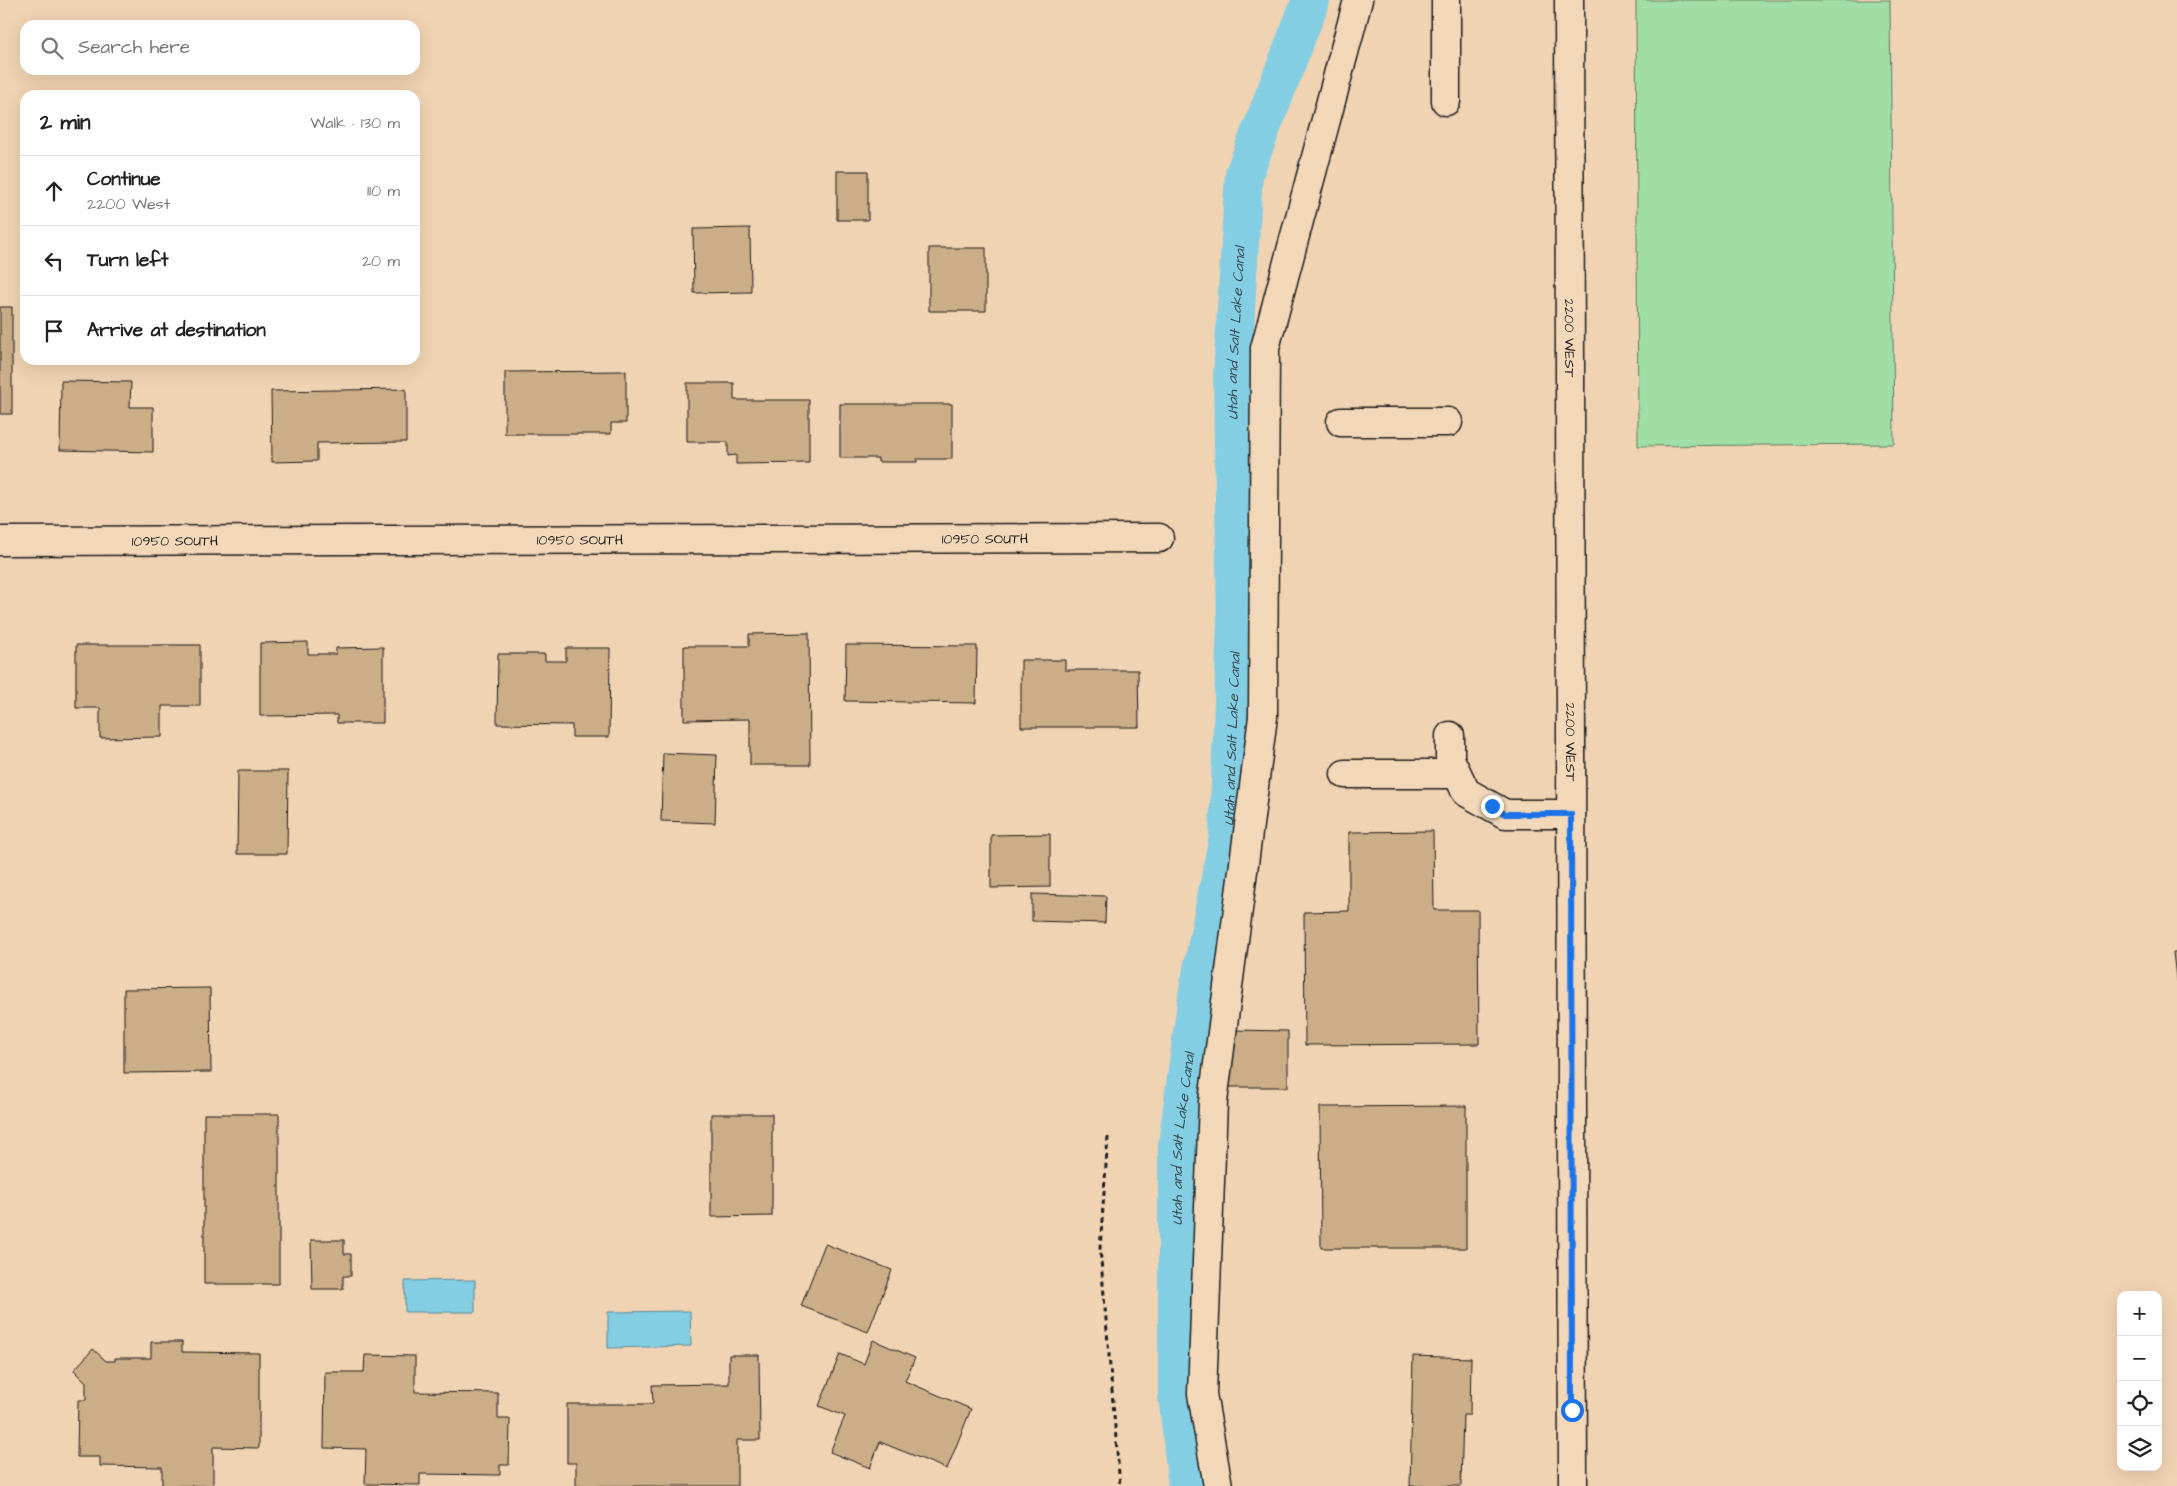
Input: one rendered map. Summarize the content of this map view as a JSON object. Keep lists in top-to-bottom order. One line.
{"streets":{"street":["2200 WEST","10950 SOUTH"]},"water":["Utah and Salt Lake Canal"],"page":{"search":"Search here","heading":["2 min","Walk · 130 m"],"list":[["Continue","2200 West","110 m"],["Turn left","20 m"],"Arrive at destination"],"map_buttons":["+","−"]}}
